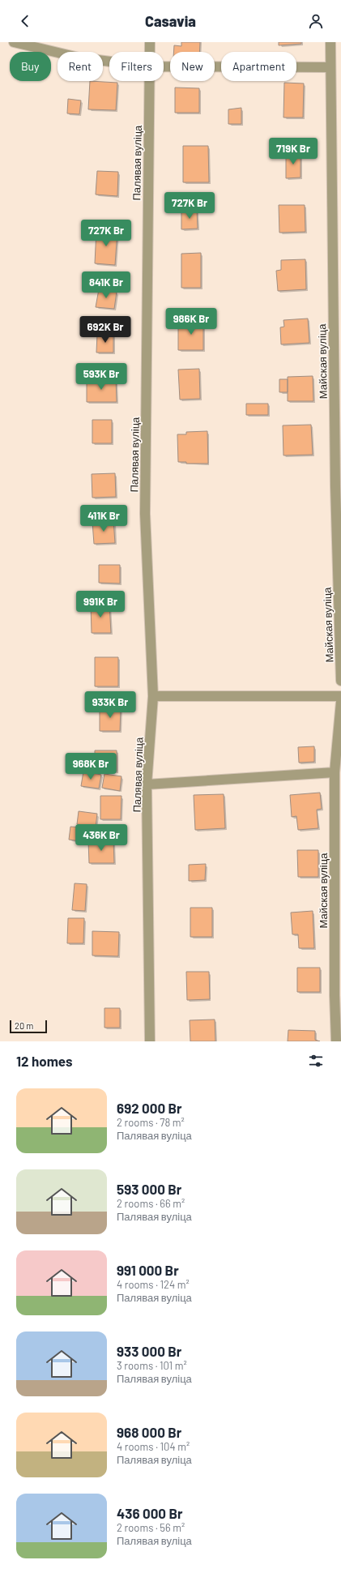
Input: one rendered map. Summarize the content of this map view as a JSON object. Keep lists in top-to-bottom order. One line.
{"streets":{"street":["Палявая вуліца","Майская вуліца"]},"scale_bar":"20 m","page":{"header":"Casavia","chip":["Buy","Rent","Filters","New","Apartment"],"price":["719K Br","727K Br","727K Br","841K Br","986K Br","692K Br","593K Br","411K Br","991K Br","933K Br","968K Br","436K Br"],"scale":"20 m","heading":"12 homes","list":[{"name":"692 000 Br","note":"2 rooms · 78 m² · Палявая вуліца"},{"name":"593 000 Br","note":"2 rooms · 66 m² · Палявая вуліца"},{"name":"991 000 Br","note":"4 rooms · 124 m² · Палявая вуліца"},{"name":"933 000 Br","note":"3 rooms · 101 m² · Палявая вуліца"},{"name":"968 000 Br","note":"4 rooms · 104 m² · Палявая вуліца"},{"name":"436 000 Br","note":"2 rooms · 56 m² · Палявая вуліца"}]}}
